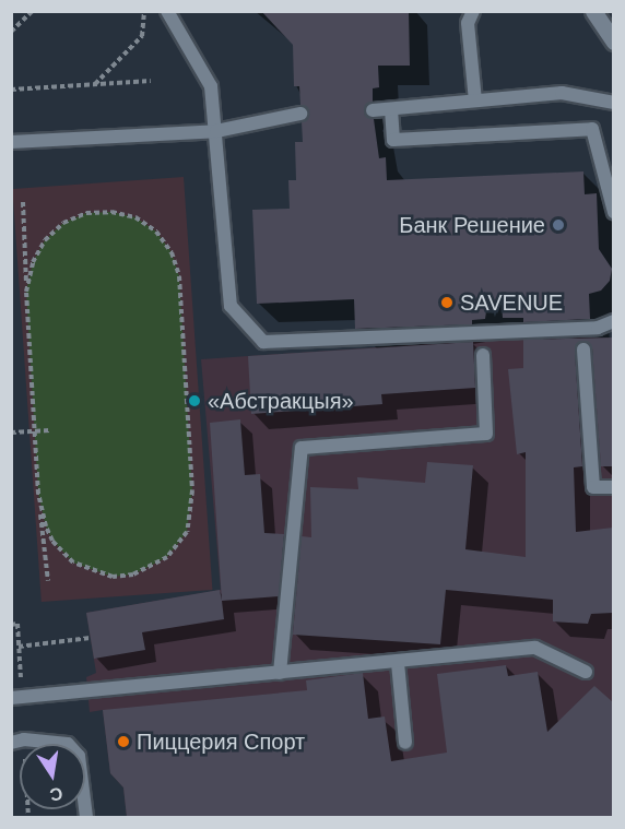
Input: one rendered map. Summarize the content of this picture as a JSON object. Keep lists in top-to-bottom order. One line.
{"places":["Банк Решение","SAVENUE","«Абстракцыя»","Пиццерия Спорт"],"north":"bottom"}
